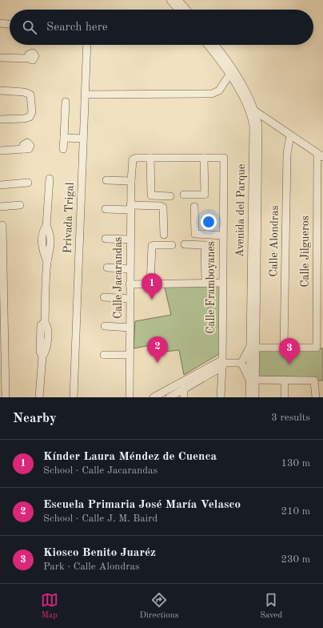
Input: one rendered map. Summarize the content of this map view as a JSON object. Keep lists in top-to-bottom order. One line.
{"streets":{"street":["Avenida del Parque","Privada Trigal","Calle Alondras","Calle Jilgueros","Calle Jacarandas","Calle Framboyanes"]},"crossings":[["Calle Alondras","Calle Jilgueros"]],"page":{"search":"Search here","pins":["1","2","3"],"heading":["Nearby","3 results"],"list":[{"mark":"1","name":"Kínder Laura Méndez de Cuenca","note":"School · Calle Jacarandas","value":"130 m"},{"mark":"2","name":"Escuela Primaria José María Velasco","note":"School · Calle J. M. Baird","value":"210 m"},{"mark":"3","name":"Kiosco Benito Juaréz","note":"Park · Calle Alondras","value":"230 m"}],"nav":["Map","Directions","Saved"]}}
